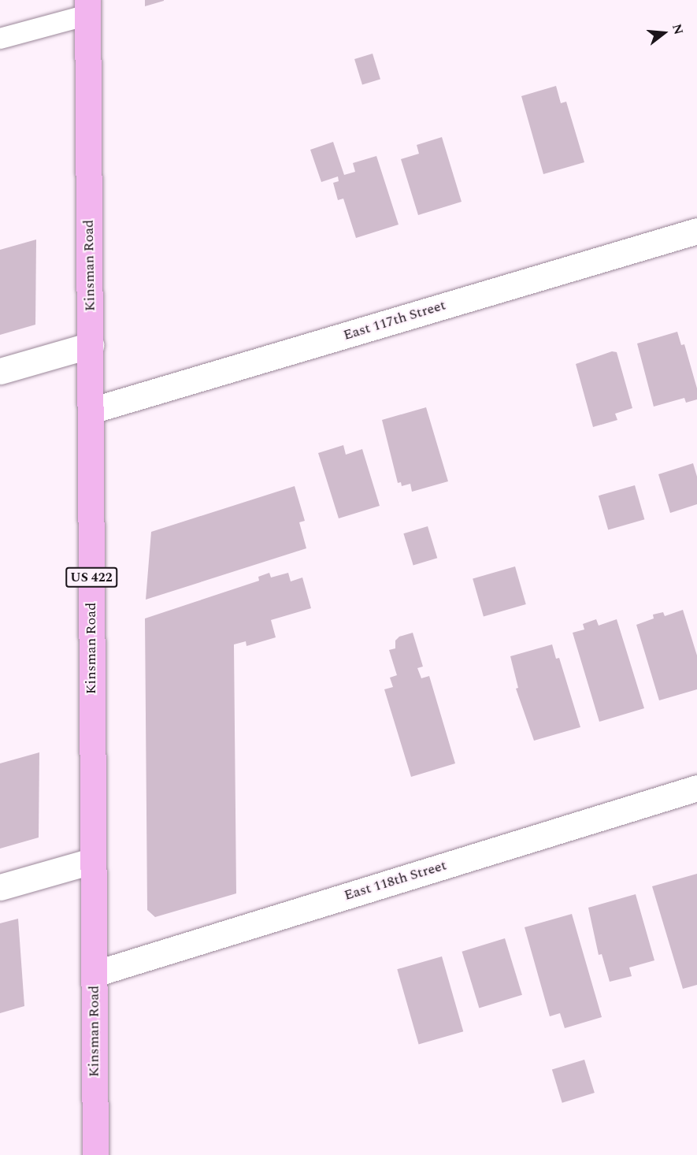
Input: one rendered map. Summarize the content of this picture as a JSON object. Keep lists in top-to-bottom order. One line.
{"streets":{"main road":["Kinsman Road","US 422"],"street":["East 117th Street","East 118th Street"]},"crossings":[["Kinsman Road","East 117th Street"],["Kinsman Road","East 118th Street"]],"north":"right"}
